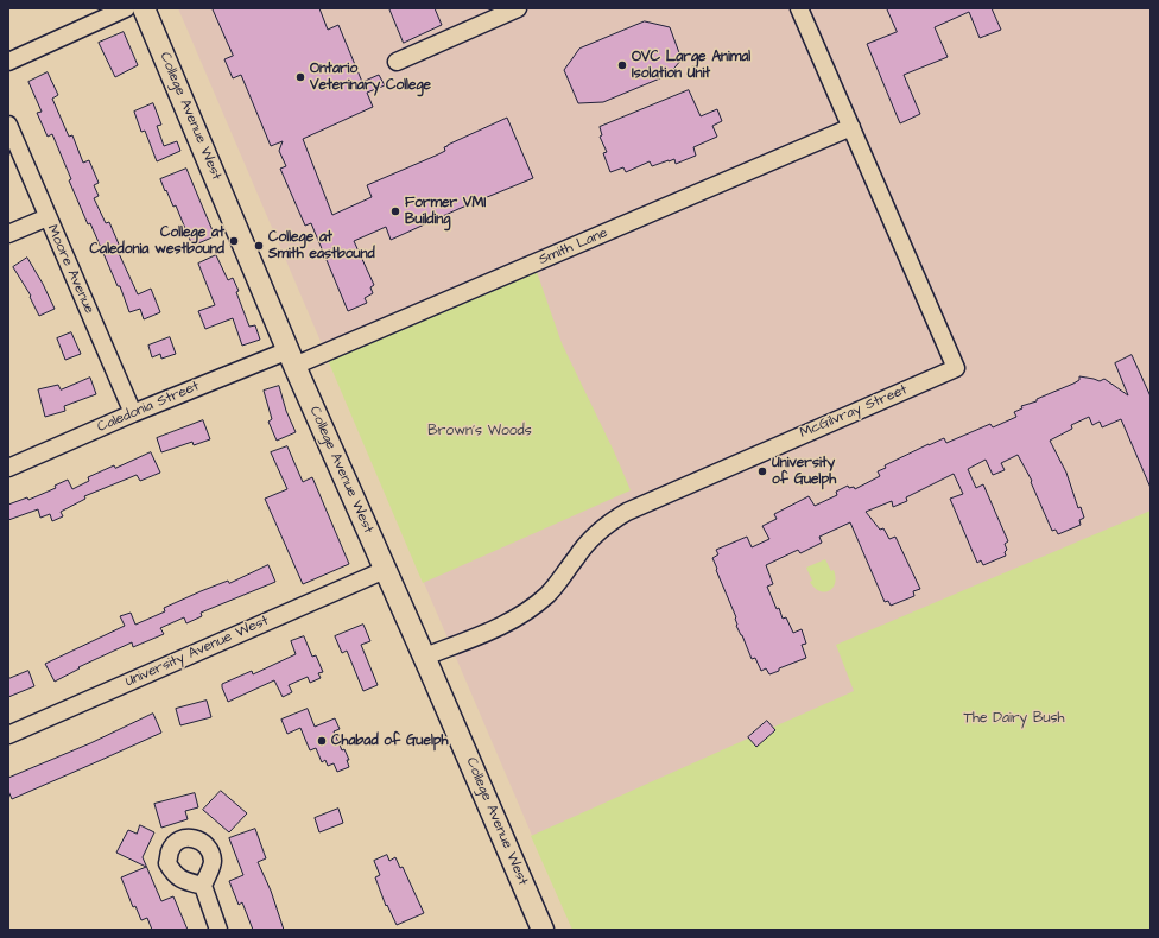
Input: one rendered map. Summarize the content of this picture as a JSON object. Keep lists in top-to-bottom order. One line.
{"streets":{"main road":["College Avenue West"],"street":["Smith Lane","Moore Avenue","Caledonia Street","McGilvray Street","University Avenue West"]},"crossings":[["College Avenue West","Smith Lane"],["College Avenue West","Caledonia Street"],["College Avenue West","McGilvray Street"],["College Avenue West","University Avenue West"],["Smith Lane","Caledonia Street"],["Smith Lane","McGilvray Street"],["Moore Avenue","Caledonia Street"]],"parks":["Brown's Woods","The Dairy Bush"],"places":["OVC Large Animal Isolation Unit","Ontario Veterinary College","Former VMI Building","College at Caledonia westbound","College at Smith eastbound","University of Guelph","Chabad of Guelph"]}
